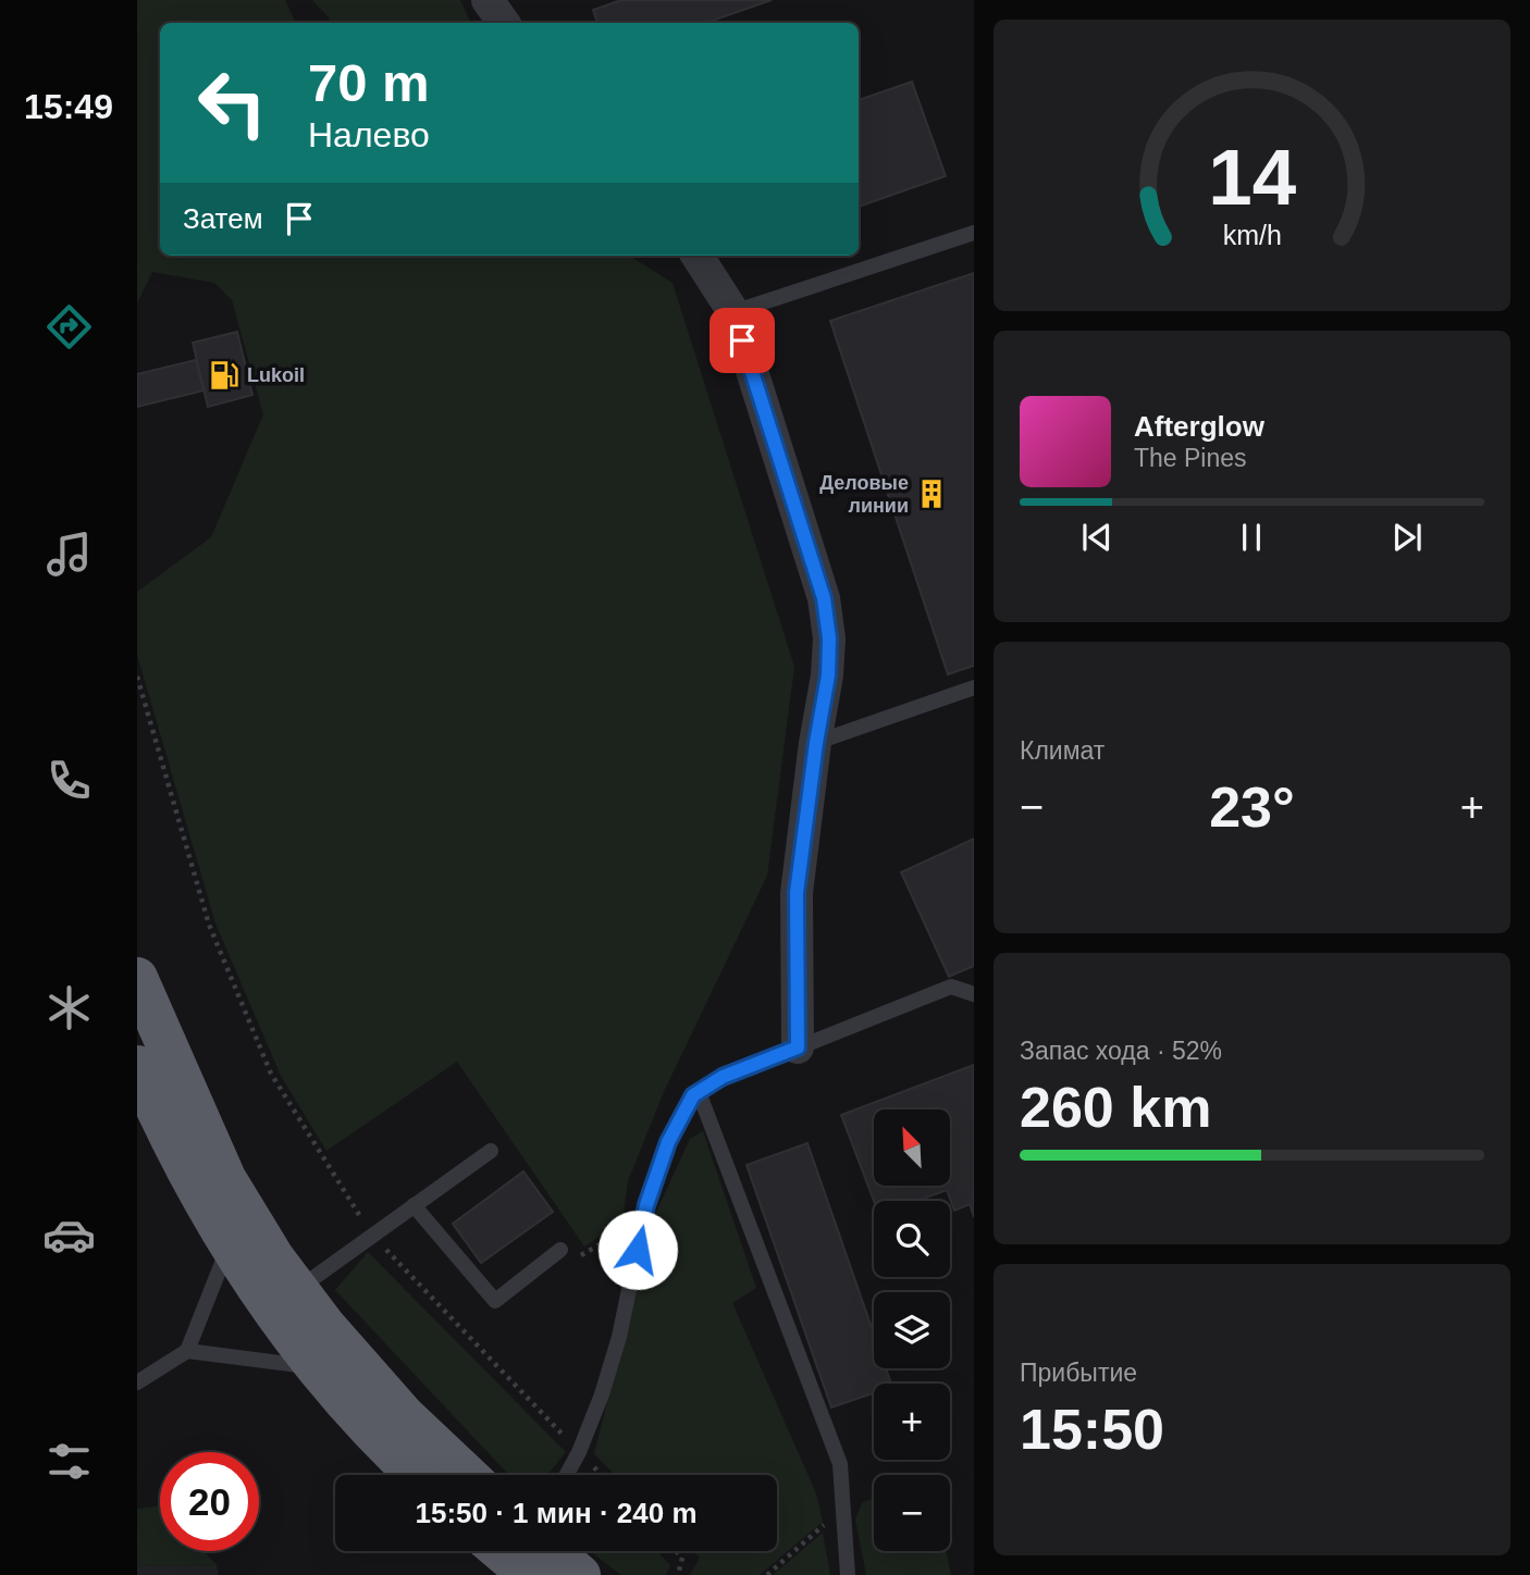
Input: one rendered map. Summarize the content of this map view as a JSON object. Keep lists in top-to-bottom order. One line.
{"places":{"fuel station":["Lukoil"],"building":["Деловые линии"]},"north":"top left","page":{"tabs":"15:49","turn":["70 m","Налево"],"then":"Затем","song":["Afterglow","The Pines"],"tile":["Климат",["Запас хода · 52%","260 km"],["Прибытие","15:50"]],"heat":["−","23°","+"],"map_buttons":["+","−"],"limit":"20","trip":"15:50 · 1 мин · 240 m","gauge":["14","km/h"]}}
